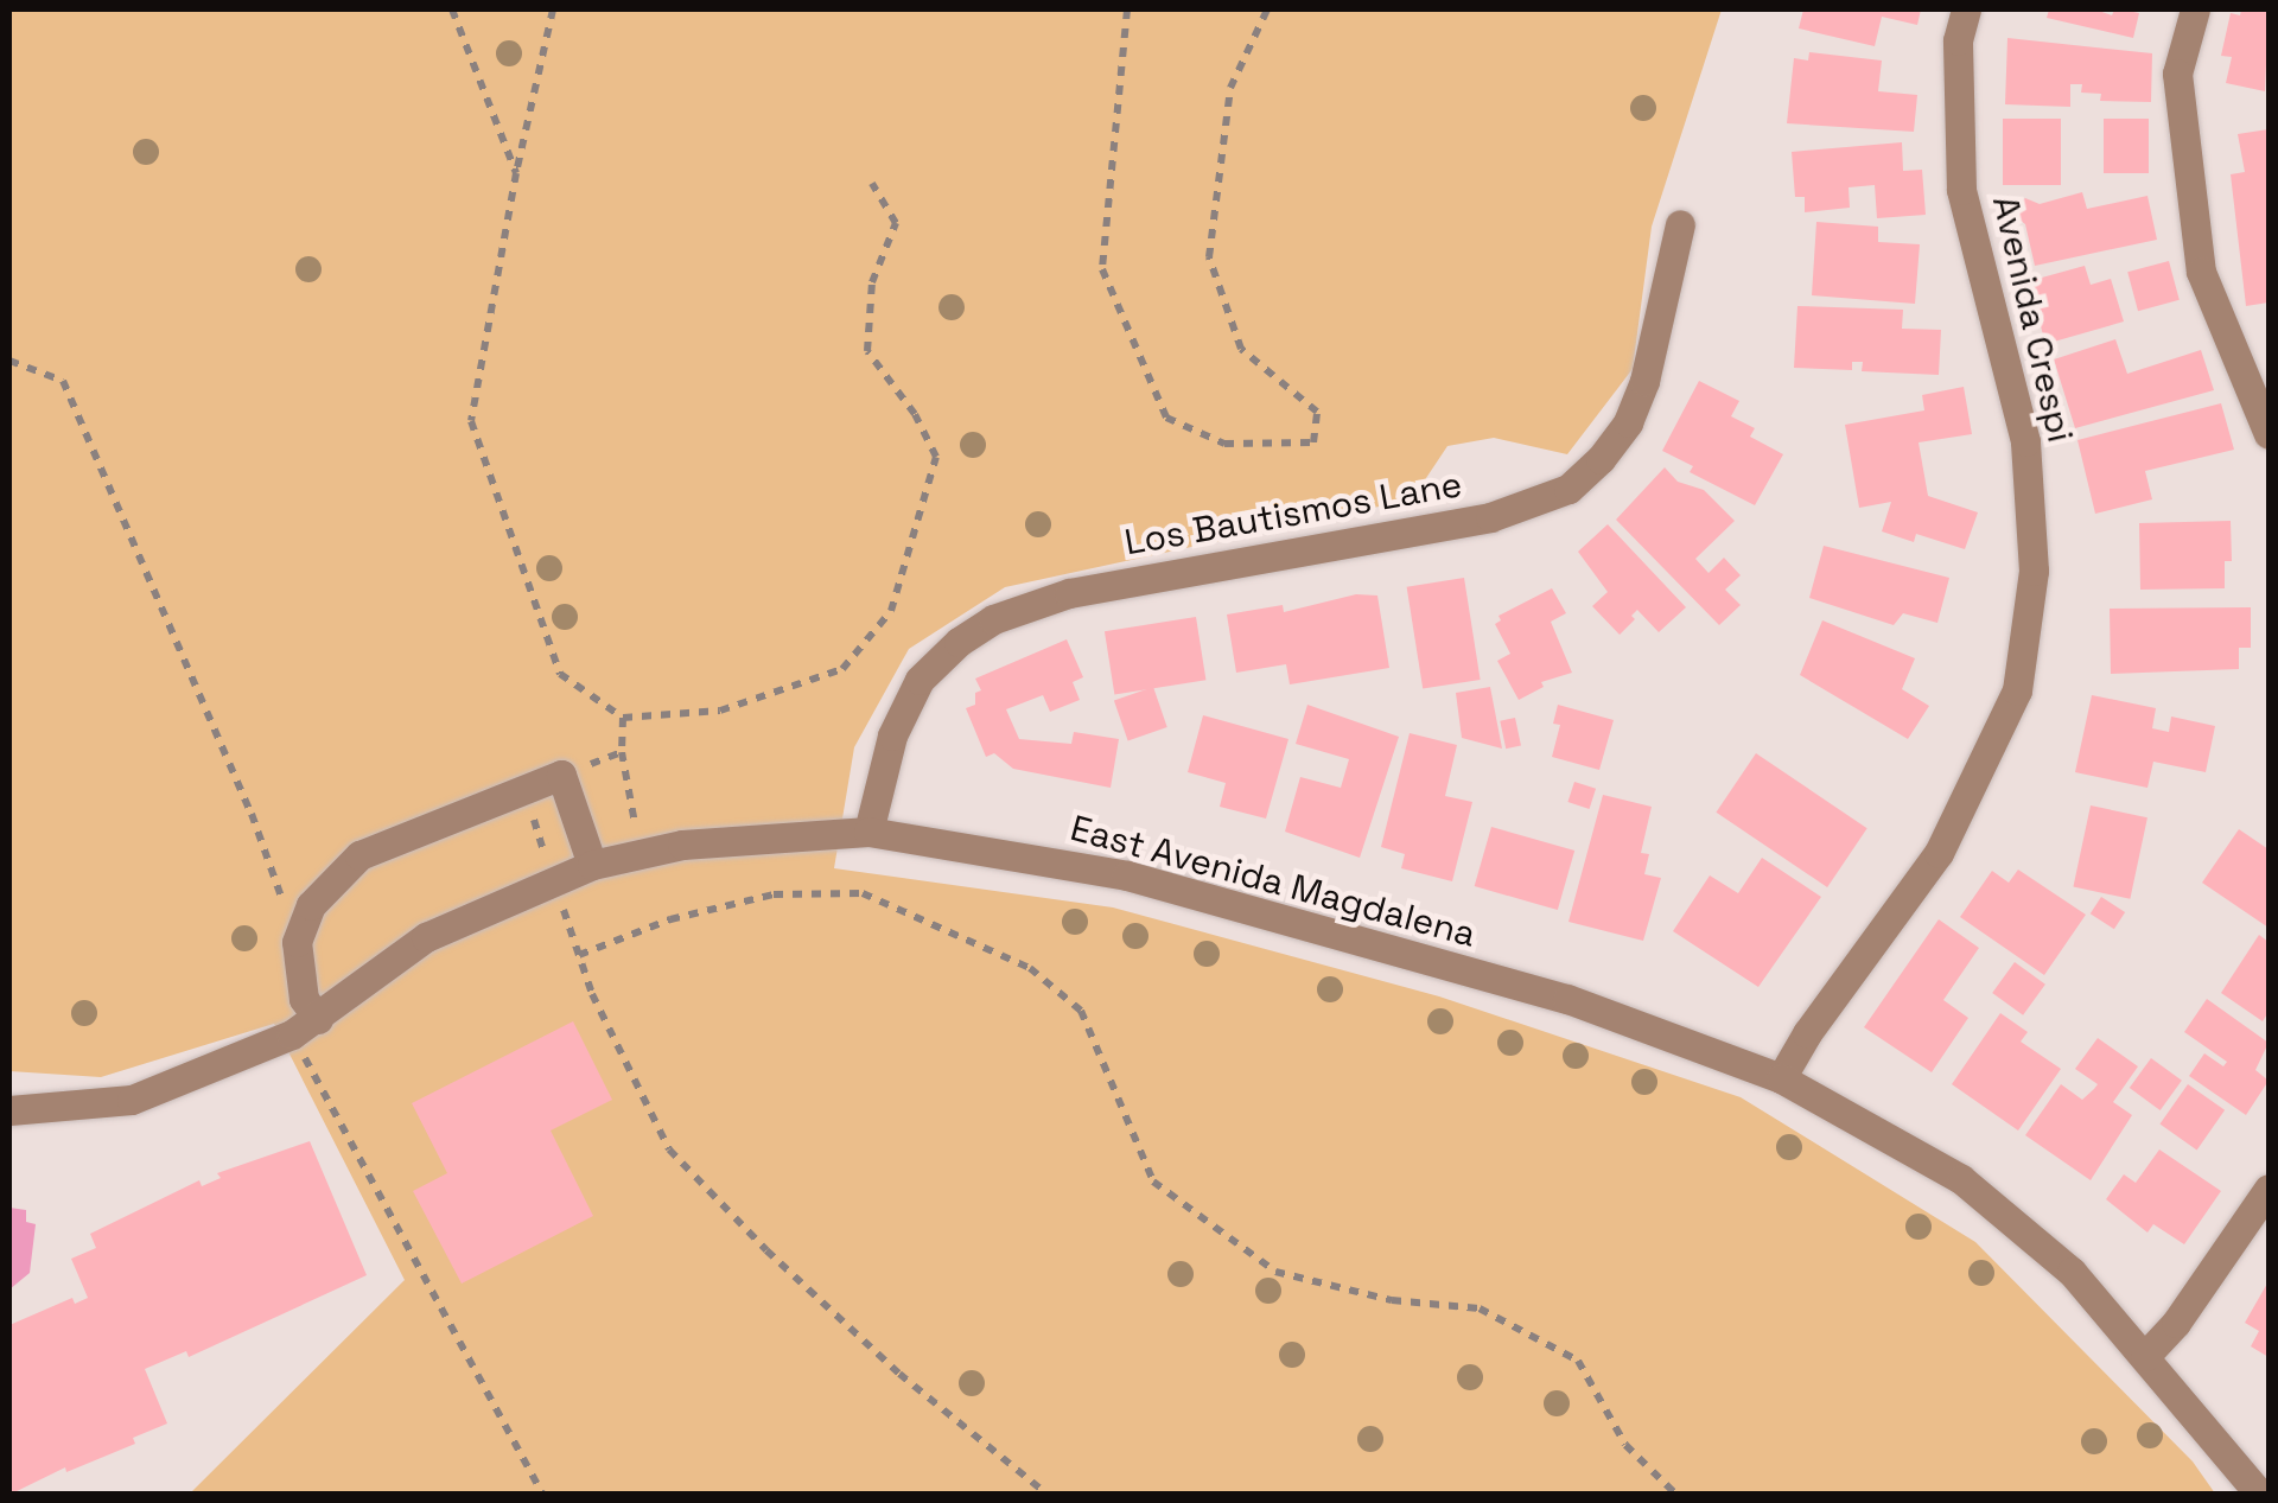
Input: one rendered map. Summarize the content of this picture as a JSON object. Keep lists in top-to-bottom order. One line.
{"streets":{"street":["Avenida Crespi","Los Bautismos Lane","East Avenida Magdalena"]},"crossings":[["Avenida Crespi","East Avenida Magdalena"],["Los Bautismos Lane","East Avenida Magdalena"]]}
